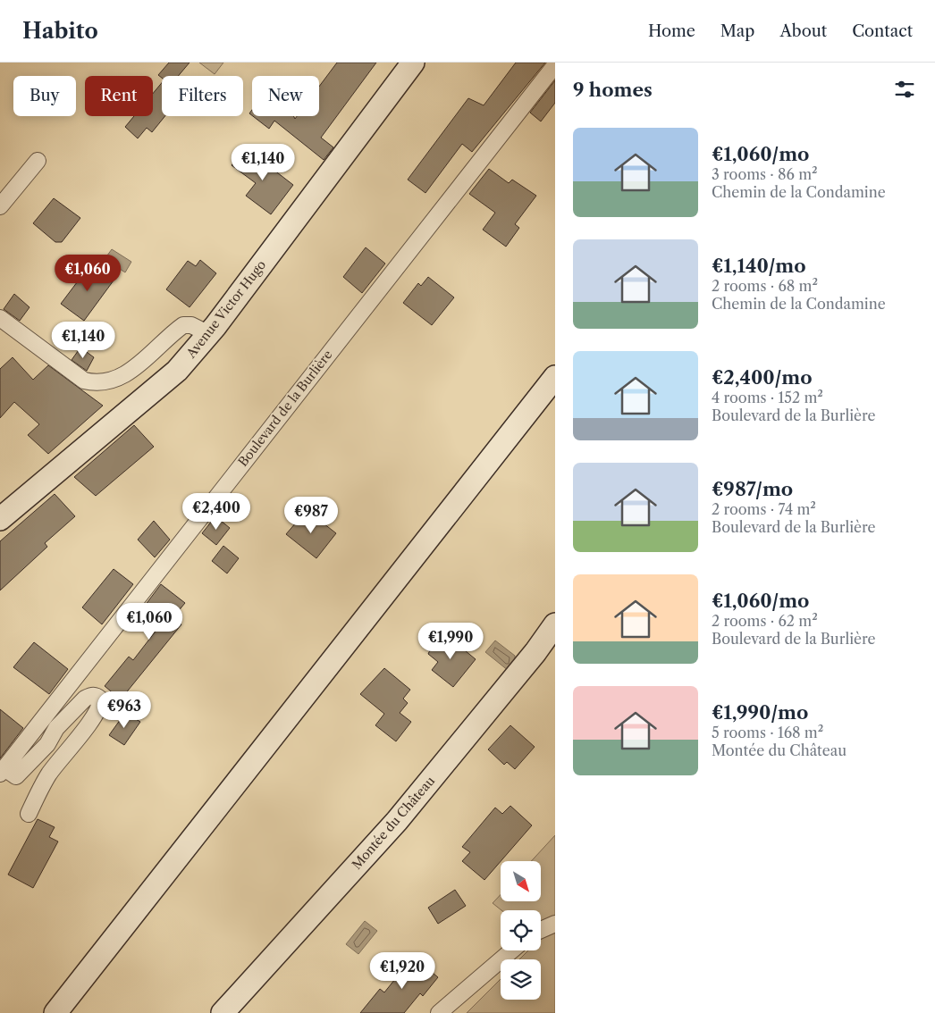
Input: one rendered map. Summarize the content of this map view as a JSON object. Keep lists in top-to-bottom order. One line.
{"streets":{"street":["Avenue Victor Hugo","Boulevard de la Burlière","Montée du Château"]},"north":"bottom right","page":{"header":"Habito","nav":["Home","Map","About","Contact"],"heading":"9 homes","chip":["Buy","Rent","Filters","New"],"list":[{"name":"€1,060/mo","note":"3 rooms · 86 m² · Chemin de la Condamine"},{"name":"€1,140/mo","note":"2 rooms · 68 m² · Chemin de la Condamine"},{"name":"€2,400/mo","note":"4 rooms · 152 m² · Boulevard de la Burlière"},{"name":"€987/mo","note":"2 rooms · 74 m² · Boulevard de la Burlière"},{"name":"€1,060/mo","note":"2 rooms · 62 m² · Boulevard de la Burlière"},{"name":"€1,990/mo","note":"5 rooms · 168 m² · Montée du Château"}],"price":["€1,140","€1,060","€1,140","€2,400","€987","€1,060","€1,990","€963","€1,920"]}}
